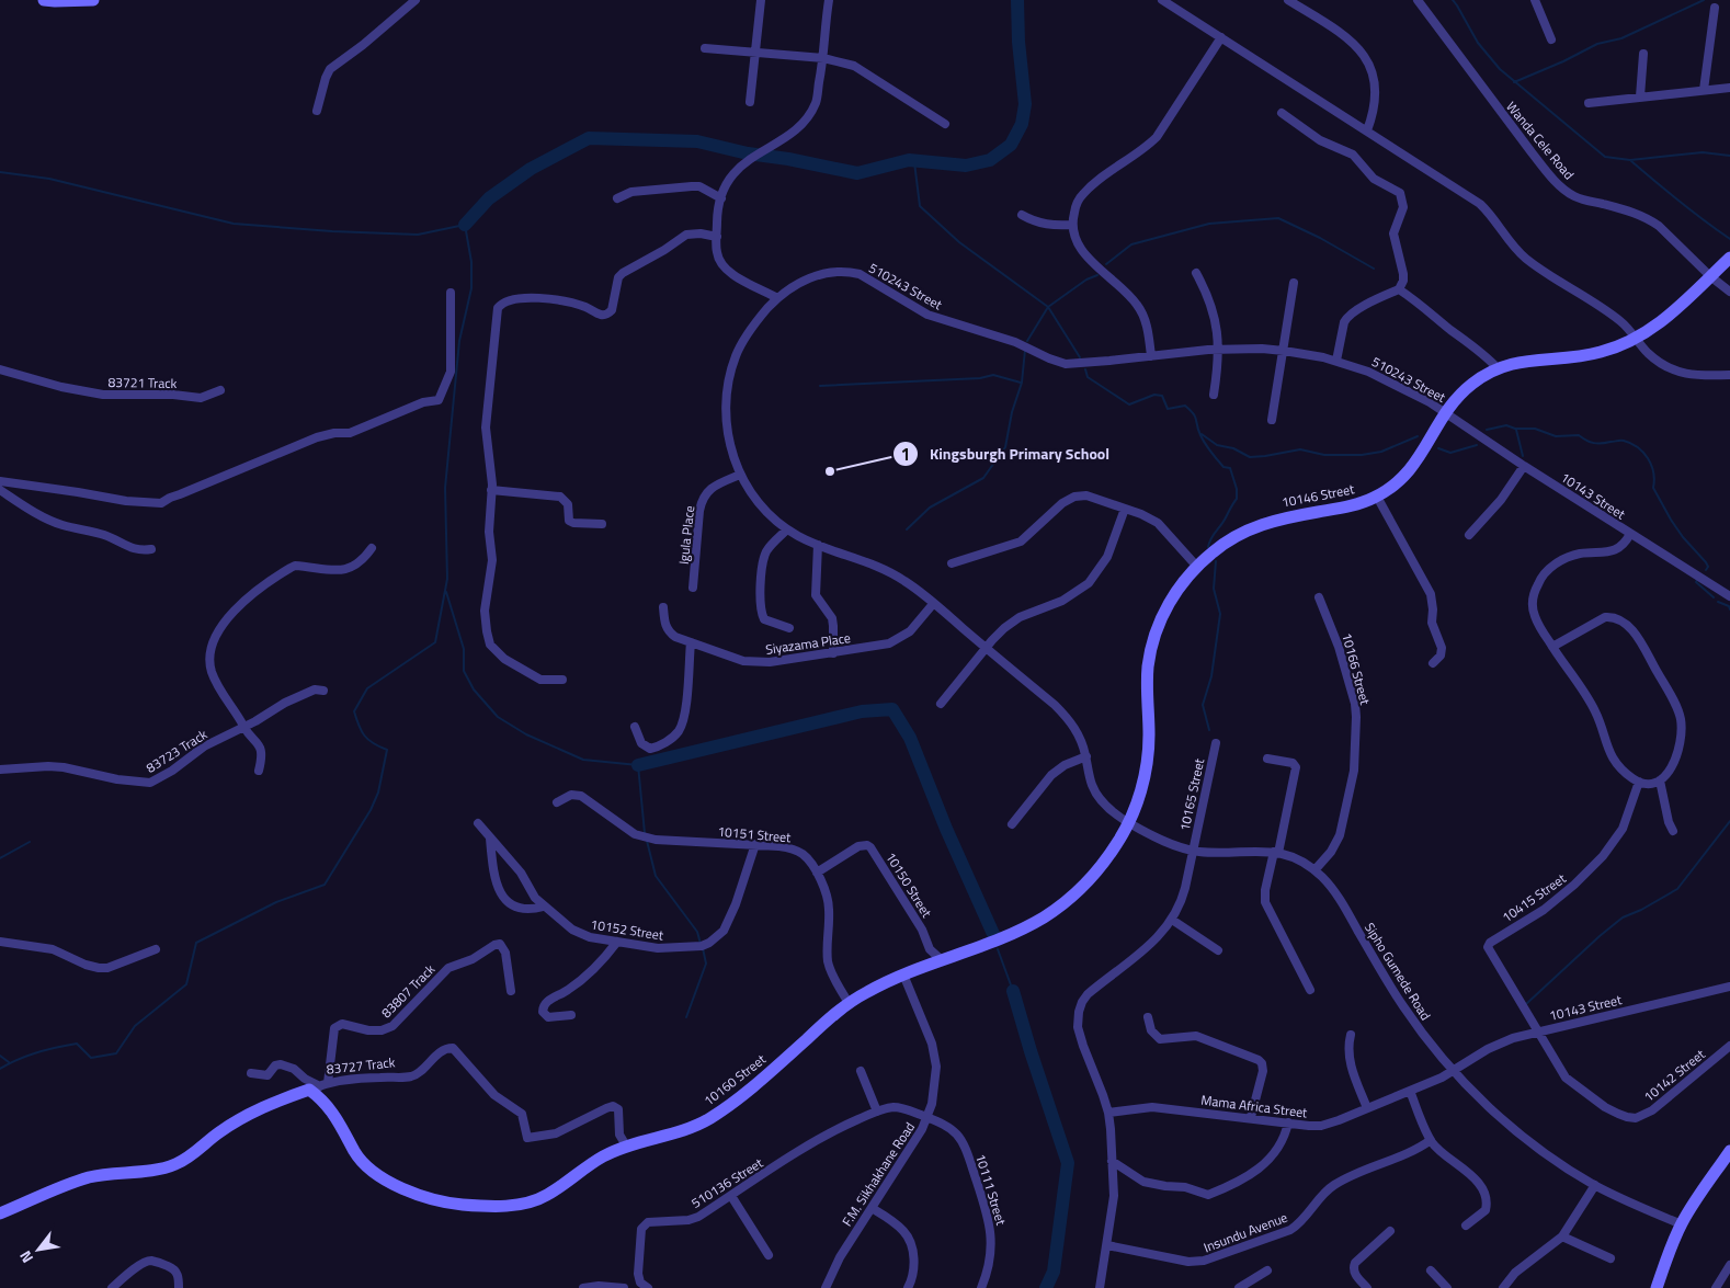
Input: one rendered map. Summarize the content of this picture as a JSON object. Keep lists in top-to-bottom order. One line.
{"streets":{"street":["Wanda Cele Road","510243 Street","83721 Track","10146 Street","10143 Street","Igula Place","Siyazama Place","10166 Street","83723 Track","10165 Street","10151 Street","10150 Street","10415 Street","10152 Street","Sipho Gumede Road","83807 Track","83727 Track","10142 Street","10160 Street","Mama Africa Street","F.M. Sikhakhane Road","510136 Street","10111 Street","Insundu Avenue"]},"crossings":[["Wanda Cele Road","10146 Street"],["510243 Street","10146 Street"],["510243 Street","10143 Street"],["510243 Street","Igula Place"],["510243 Street","Siyazama Place"],["510243 Street","Sipho Gumede Road"],["510243 Street","10160 Street"],["10146 Street","10143 Street"],["10146 Street","Sipho Gumede Road"],["10146 Street","10160 Street"],["10143 Street","10415 Street"],["10143 Street","Sipho Gumede Road"],["10143 Street","10142 Street"],["10143 Street","Mama Africa Street"],["10166 Street","Sipho Gumede Road"],["10165 Street","Sipho Gumede Road"],["10165 Street","Mama Africa Street"],["10165 Street","Insundu Avenue"],["10151 Street","10150 Street"],["10151 Street","10152 Street"],["10151 Street","10160 Street"],["10150 Street","10160 Street"],["10415 Street","10142 Street"],["Sipho Gumede Road","10160 Street"],["Sipho Gumede Road","Mama Africa Street"],["83807 Track","83727 Track"],["83807 Track","10160 Street"],["83727 Track","10160 Street"],["10160 Street","F.M. Sikhakhane Road"],["F.M. Sikhakhane Road","510136 Street"],["F.M. Sikhakhane Road","10111 Street"],["510136 Street","10111 Street"]],"places":["Kingsburgh Primary School"],"north":"bottom left"}
